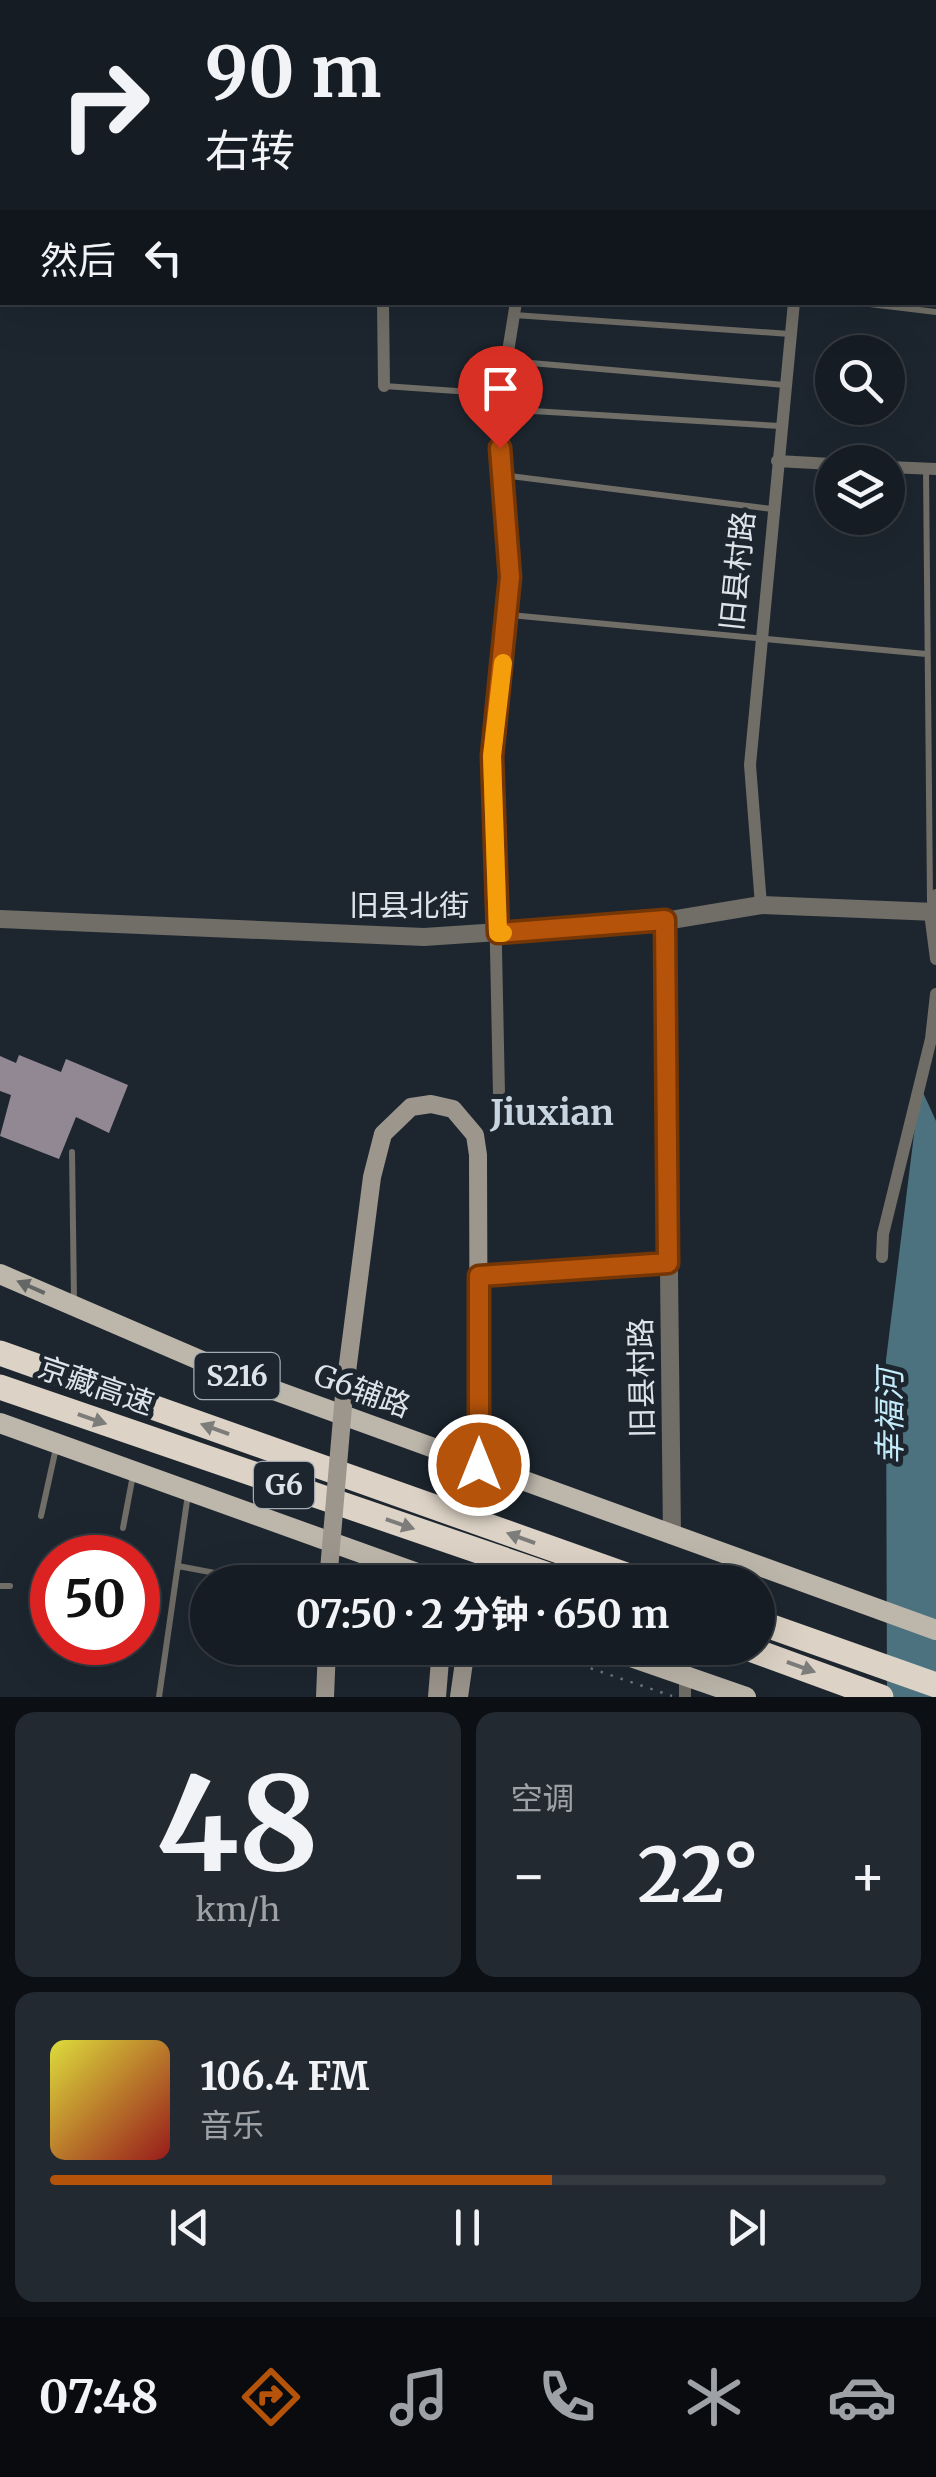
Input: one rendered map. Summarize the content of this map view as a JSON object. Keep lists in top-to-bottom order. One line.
{"streets":{"highway":["京藏高速","G6"],"main road":["S216","G6辅路"],"street":["旧县村路","旧县北街"]},"crossings":[["旧县村路","旧县北街"],["旧县村路","G6辅路"]],"districts":["Jiuxian"],"water":["幸福河"],"page":{"turn":["90 m","右转"],"then":"然后","limit":"50","trip":"07:50 · 2 分钟 · 650 m","tile":[["48","km/h"],"空调"],"heat":["−","22°","+"],"song":["106.4 FM","音乐"],"tabs":"07:48"}}
